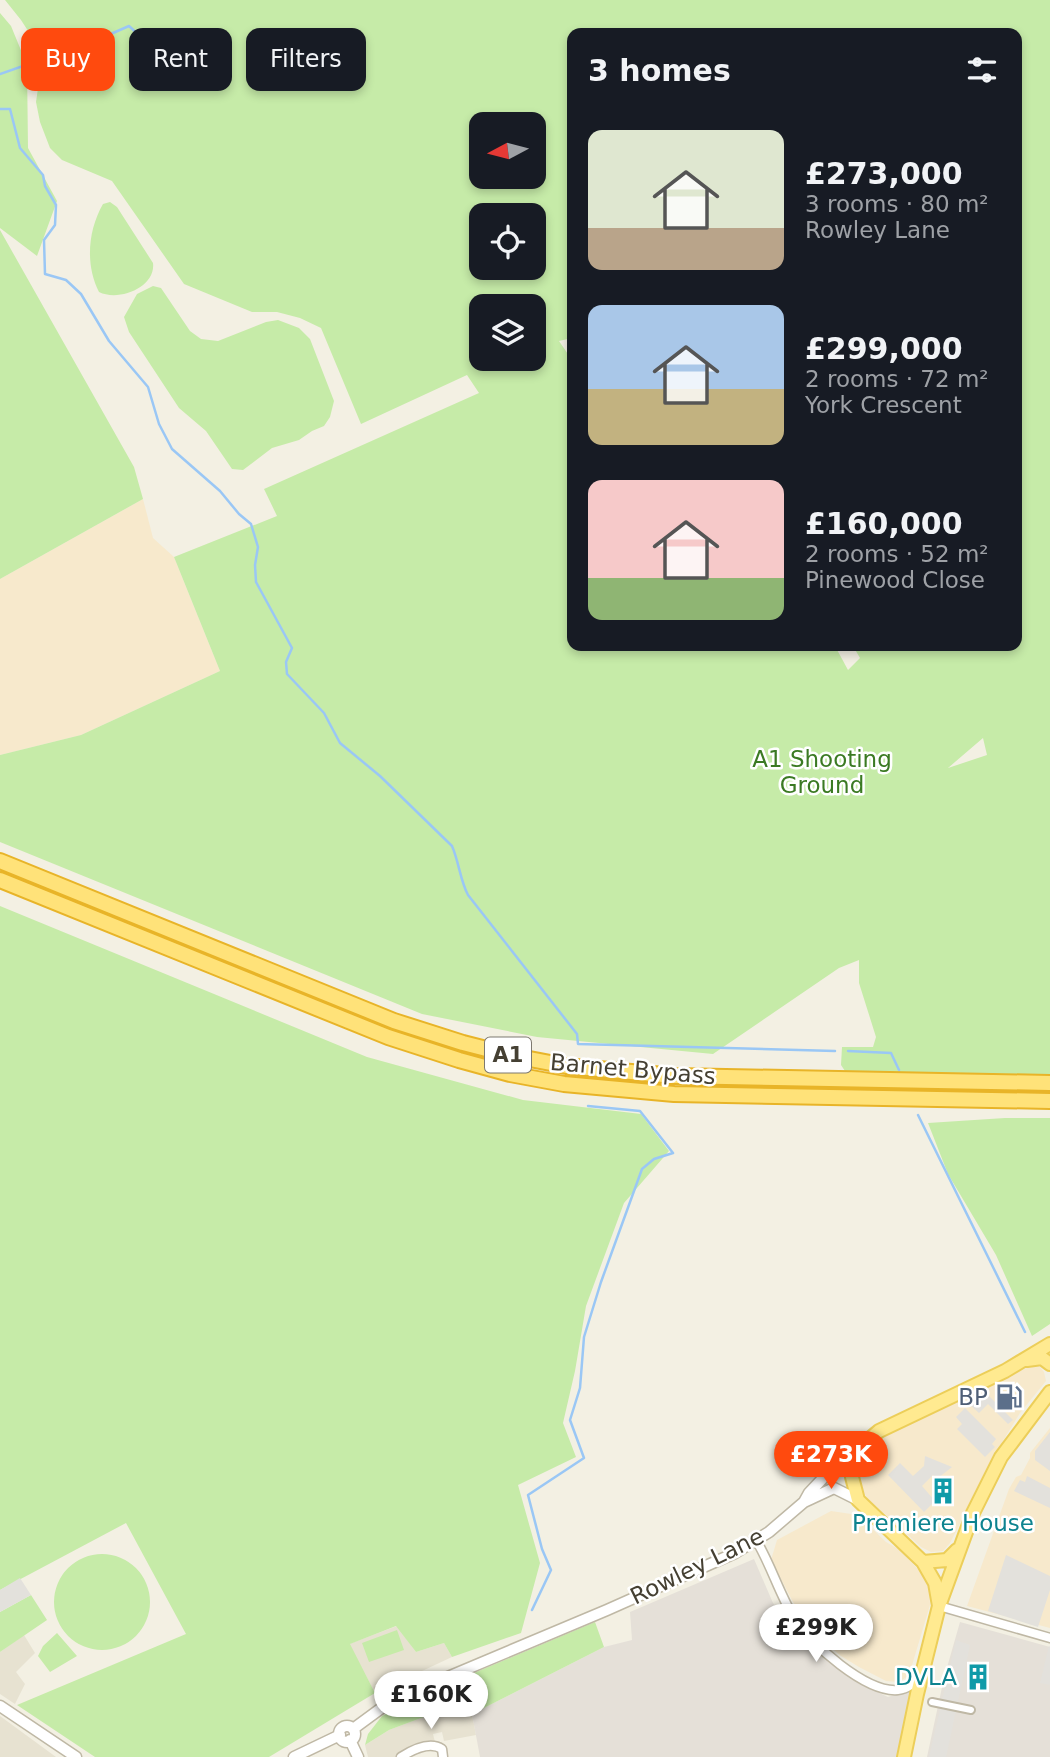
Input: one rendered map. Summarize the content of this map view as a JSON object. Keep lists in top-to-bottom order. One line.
{"streets":{"highway":["A1","Barnet Bypass"],"main road":["Rowley Lane"]},"parks":["A1 Shooting Ground"],"places":{"fuel station":["BP"],"building":["Premiere House","DVLA"]},"north":"left","page":{"chip":["Buy","Rent","Filters"],"heading":"3 homes","list":[{"name":"£273,000","note":"3 rooms · 80 m² · Rowley Lane"},{"name":"£299,000","note":"2 rooms · 72 m² · York Crescent"},{"name":"£160,000","note":"2 rooms · 52 m² · Pinewood Close"}],"price":["£273K","£299K","£160K"]}}
